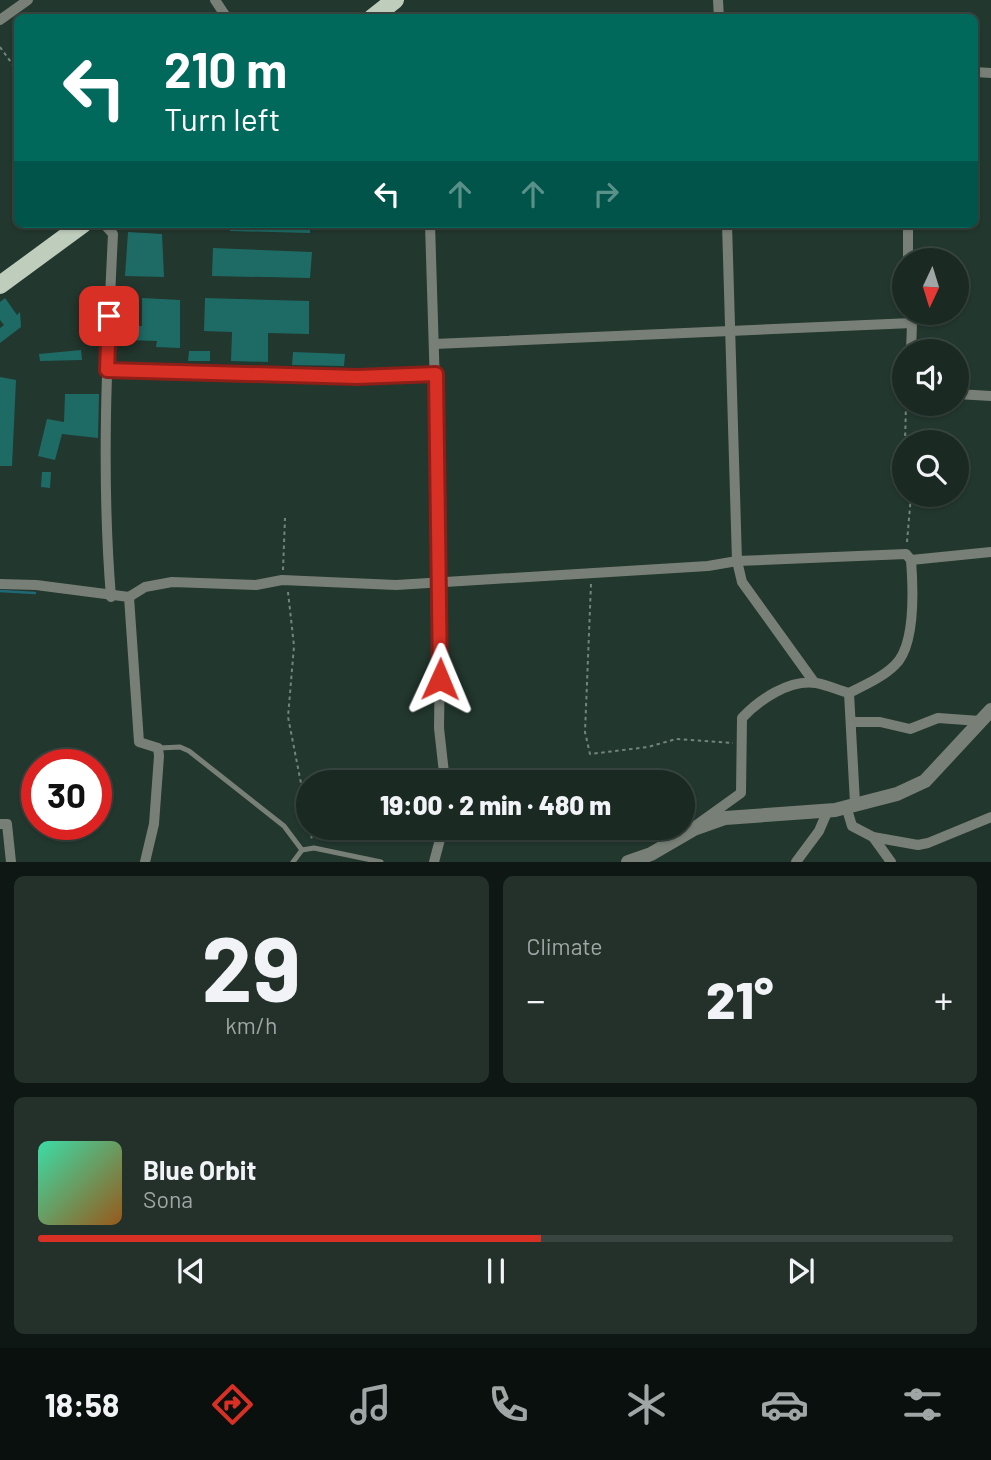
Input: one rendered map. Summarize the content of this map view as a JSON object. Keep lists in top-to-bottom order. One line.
{"north":"bottom","page":{"turn":["210 m","Turn left"],"limit":"30","trip":"19:00 · 2 min · 480 m","tile":[["29","km/h"],"Climate"],"heat":["−","21°","+"],"song":["Blue Orbit","Sona"],"tabs":"18:58"}}
